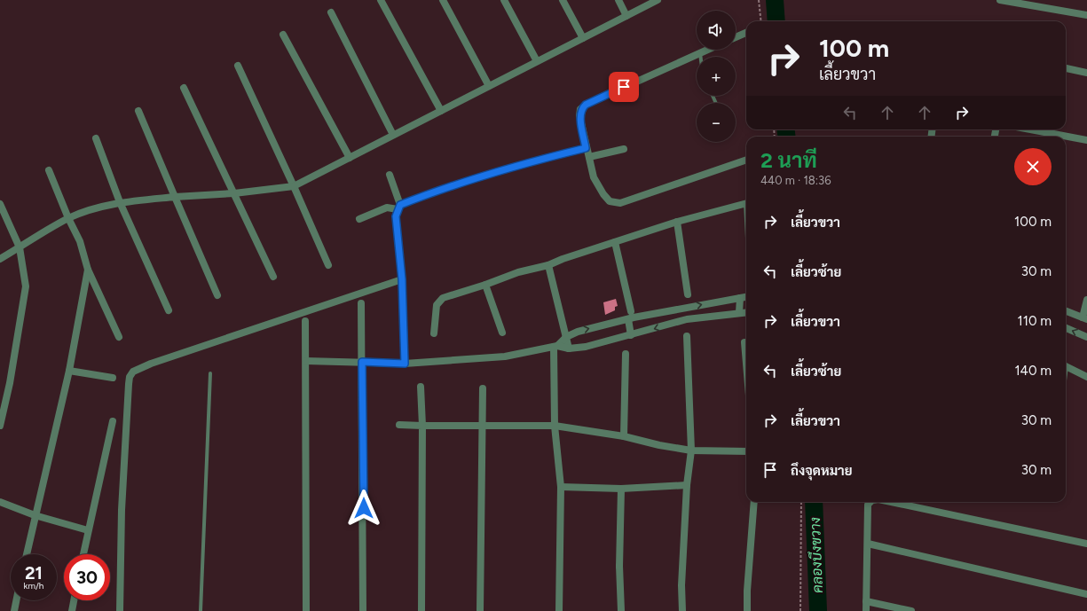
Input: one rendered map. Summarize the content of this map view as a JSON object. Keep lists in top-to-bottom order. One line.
{"water":["คลองบึงขวาง"],"page":{"map_buttons":["+","−"],"turn":["100 m","เลี้ยวขวา"],"heading":["2 นาที","440 m · 18:36"],"list":[{"name":"เลี้ยวขวา","value":"100 m"},{"name":"เลี้ยวซ้าย","value":"30 m"},{"name":"เลี้ยวขวา","value":"110 m"},{"name":"เลี้ยวซ้าย","value":"140 m"},{"name":"เลี้ยวขวา","value":"30 m"},{"name":"ถึงจุดหมาย","value":"30 m"}],"speed":"21 km/h","limit":"30"}}
